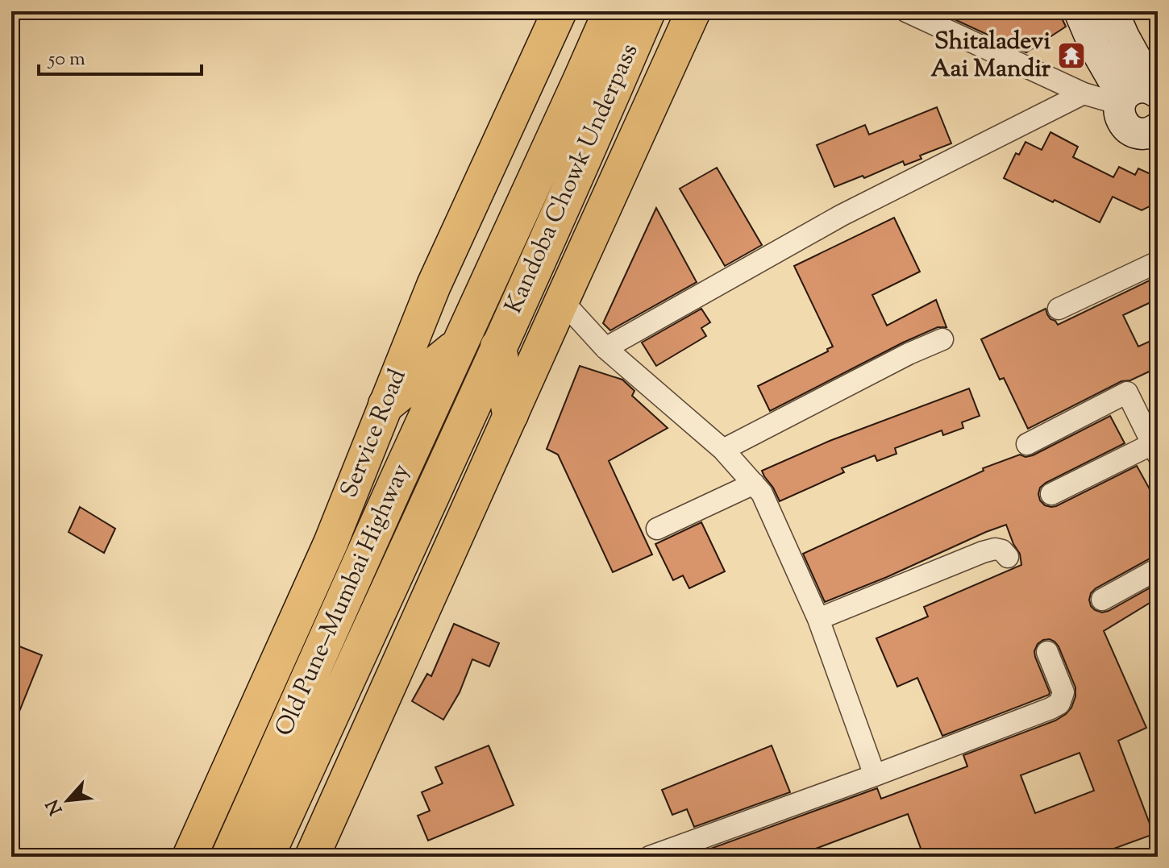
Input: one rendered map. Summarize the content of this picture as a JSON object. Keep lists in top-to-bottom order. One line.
{"streets":{"highway":["Kandoba Chowk Underpass","Old Pune–Mumbai Highway"],"main road":["Service Road"]},"crossings":[["Kandoba Chowk Underpass","Old Pune–Mumbai Highway"]],"places":{"temple":["Shitaladevi Aai Mandir"]},"scale_bar":"50 m","north":"bottom left"}
